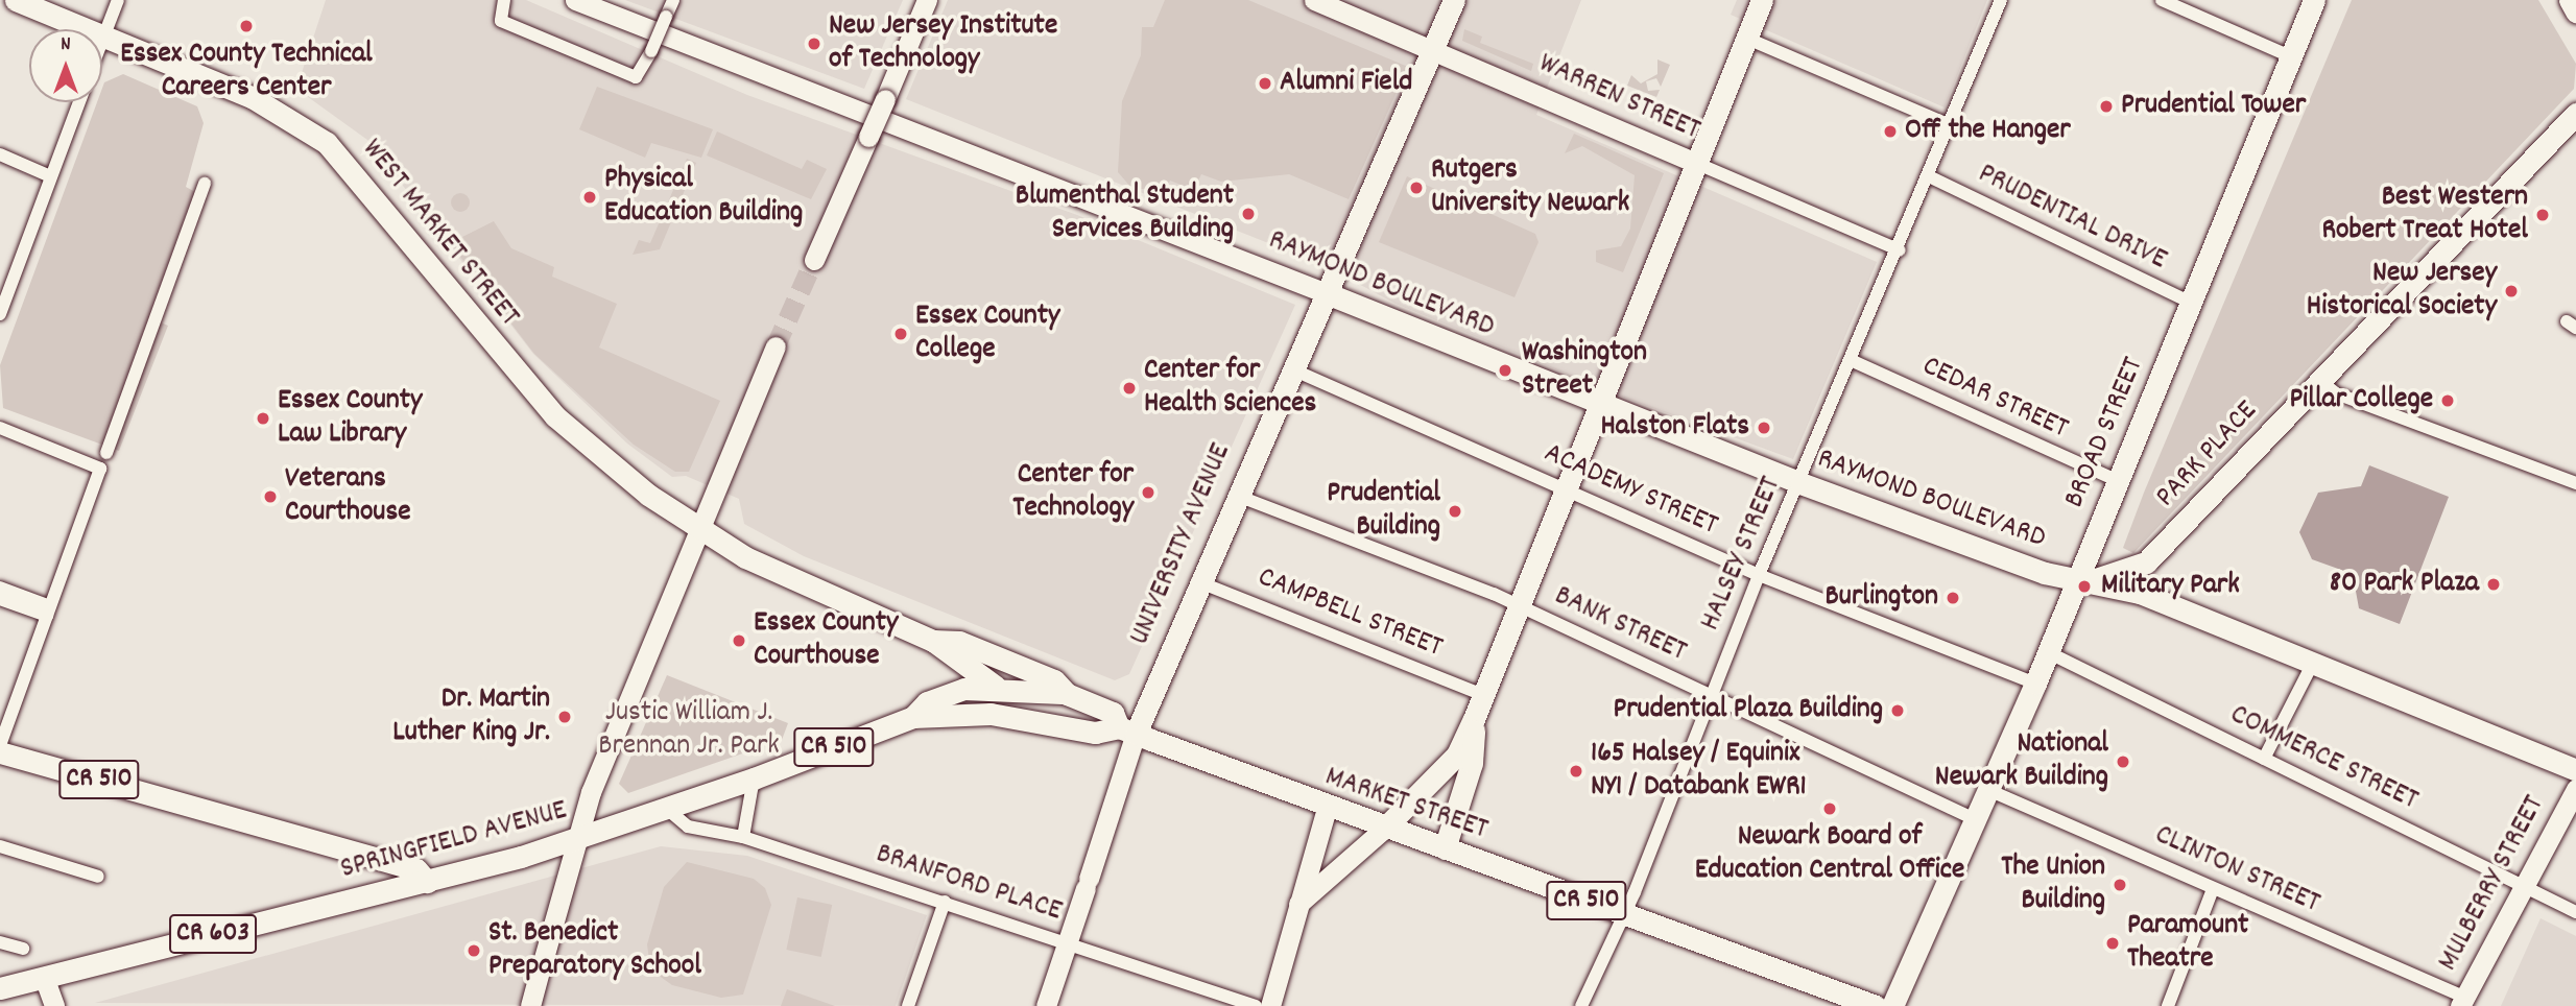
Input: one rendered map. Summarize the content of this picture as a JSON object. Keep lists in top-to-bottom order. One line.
{"streets":{"main road":["WEST MARKET STREET","RAYMOND BOULEVARD","BROAD STREET","PARK PLACE","UNIVERSITY AVENUE","CR 510","MARKET STREET","SPRINGFIELD AVENUE","CR 603"],"street":["WARREN STREET","PRUDENTIAL DRIVE","CEDAR STREET","ACADEMY STREET","HALSEY STREET","CAMPBELL STREET","BANK STREET","COMMERCE STREET","CLINTON STREET","BRANFORD PLACE","MULBERRY STREET"]},"crossings":[["WARREN STREET","UNIVERSITY AVENUE"],["WARREN STREET","HALSEY STREET"],["PRUDENTIAL DRIVE","BROAD STREET"],["PRUDENTIAL DRIVE","HALSEY STREET"],["WEST MARKET STREET","MARKET STREET"],["RAYMOND BOULEVARD","BROAD STREET"],["RAYMOND BOULEVARD","PARK PLACE"],["RAYMOND BOULEVARD","UNIVERSITY AVENUE"],["RAYMOND BOULEVARD","HALSEY STREET"],["CEDAR STREET","BROAD STREET"],["CEDAR STREET","HALSEY STREET"],["BROAD STREET","PARK PLACE"],["BROAD STREET","ACADEMY STREET"],["BROAD STREET","BANK STREET"],["BROAD STREET","COMMERCE STREET"],["BROAD STREET","CLINTON STREET"],["ACADEMY STREET","UNIVERSITY AVENUE"],["ACADEMY STREET","HALSEY STREET"],["UNIVERSITY AVENUE","CAMPBELL STREET"],["UNIVERSITY AVENUE","BANK STREET"],["UNIVERSITY AVENUE","MARKET STREET"],["UNIVERSITY AVENUE","SPRINGFIELD AVENUE"],["UNIVERSITY AVENUE","BRANFORD PLACE"],["HALSEY STREET","BANK STREET"],["HALSEY STREET","MARKET STREET"],["CR 510","SPRINGFIELD AVENUE"],["COMMERCE STREET","MULBERRY STREET"],["MARKET STREET","SPRINGFIELD AVENUE"],["SPRINGFIELD AVENUE","BRANFORD PLACE"],["CLINTON STREET","MULBERRY STREET"]],"parks":["Justic William J. Brennan Jr. Park"],"places":["Essex County Technical Careers Center","New Jersey Institute of Technology","Alumni Field","Prudential Tower","Off the Hanger","Rutgers University Newark","Physical Education Building","Blumenthal Student Services Building","Best Western Robert Treat Hotel","New Jersey Historical Society","Essex County College","Washington Street","Center for Health Sciences","Pillar College","Essex County Law Library","Halston Flats","Center for Technology","Veterans Courthouse","Prudential Building","80 Park Plaza","Military Park","Burlington","Essex County Courthouse","Prudential Plaza Building","Dr. Martin Luther King Jr.","National Newark Building","165 Halsey / Equinix NY1 / Databank EWR1","Newark Board of Education Central Office","The Union Building","Paramount Theatre","St. Benedict Preparatory School"],"north":"top"}
